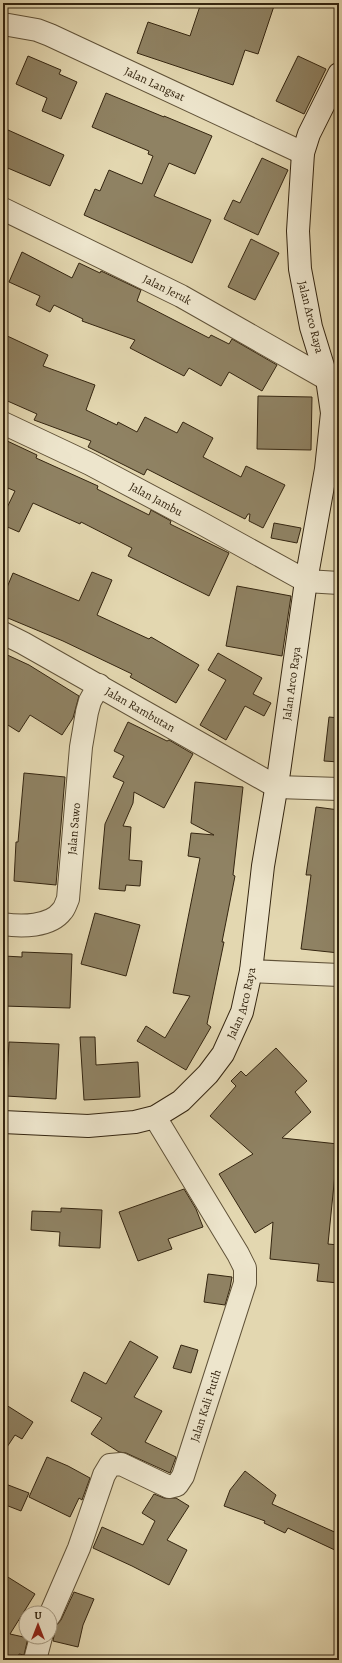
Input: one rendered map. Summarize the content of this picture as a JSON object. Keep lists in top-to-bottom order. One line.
{"streets":{"street":["Jalan Langsat","Jalan Jeruk","Jalan Arco Raya","Jalan Jambu","Jalan Rambutan","Jalan Sawo","Jalan Kali Putih"]},"crossings":[["Jalan Langsat","Jalan Arco Raya"],["Jalan Jeruk","Jalan Arco Raya"],["Jalan Arco Raya","Jalan Jambu"],["Jalan Arco Raya","Jalan Rambutan"],["Jalan Arco Raya","Jalan Kali Putih"],["Jalan Rambutan","Jalan Sawo"]],"north":"top"}
